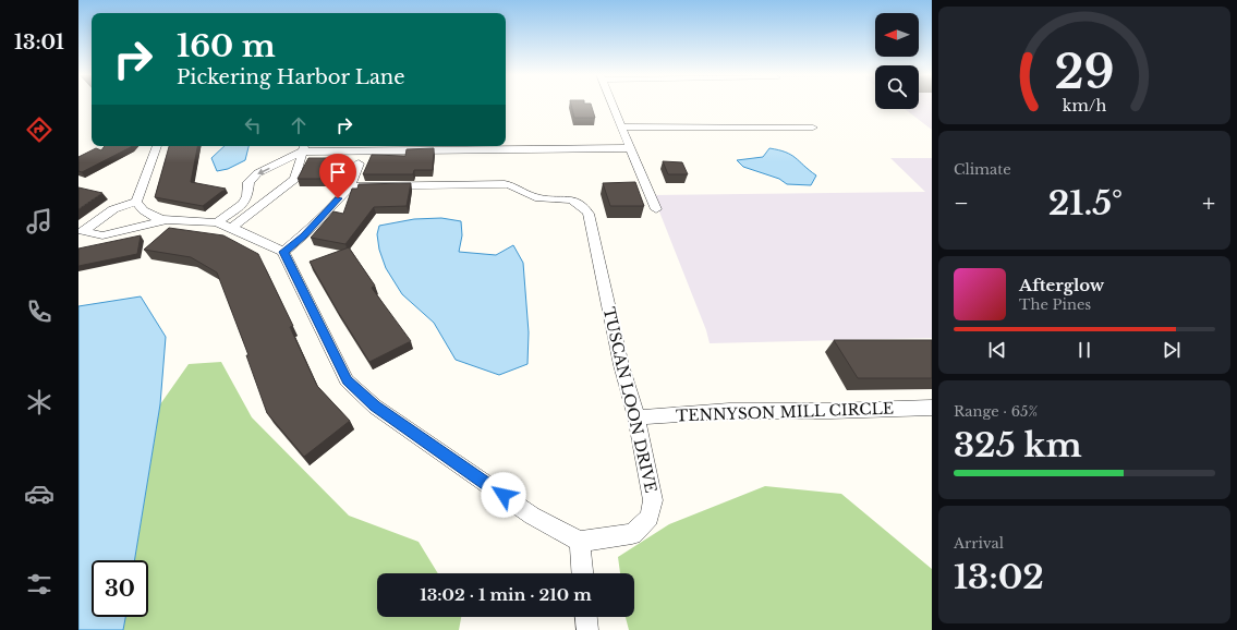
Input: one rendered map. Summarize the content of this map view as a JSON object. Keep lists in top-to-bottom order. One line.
{"streets":{"street":["TUSCAN LOON DRIVE","TENNYSON MILL CIRCLE"]},"crossings":[["TUSCAN LOON DRIVE","TENNYSON MILL CIRCLE"]],"north":"left","page":{"tabs":"13:01","turn":["160 m","Pickering Harbor Lane"],"tile":["Climate",["Range · 65%","325 km"],["Arrival","13:02"]],"heat":["−","21.5°","+"],"song":["Afterglow","The Pines"],"limit":"30","trip":"13:02 · 1 min · 210 m","gauge":["29","km/h"]}}
